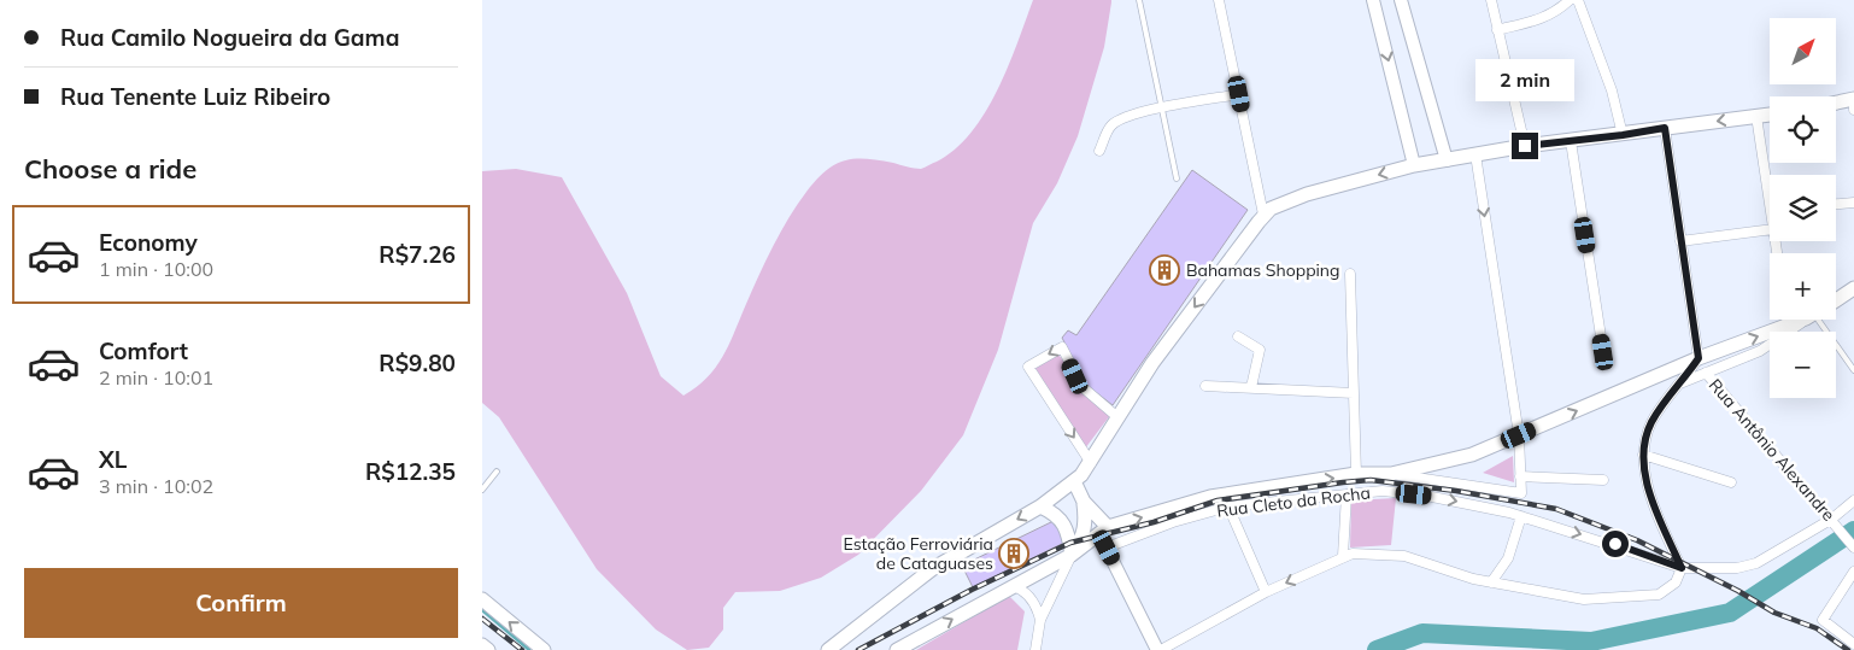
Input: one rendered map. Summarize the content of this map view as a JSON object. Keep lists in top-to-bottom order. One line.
{"streets":{"street":["Rua Antônio Alexandre","Rua Cleto da Rocha"]},"crossings":[["Rua Antônio Alexandre","Rua Cleto da Rocha"]],"places":{"building":["Bahamas Shopping","Estação Ferroviária de Cataguases"]},"north":"top right","page":{"banner":["Rua Camilo Nogueira da Gama","Rua Tenente Luiz Ribeiro"],"map_buttons":["+","−"],"bubble":"2 min","heading":"Choose a ride","list":[{"name":"Economy","note":"1 min · 10:00","value":"R$7.26"},{"name":"Comfort","note":"2 min · 10:01","value":"R$9.80"},{"name":"XL","note":"3 min · 10:02","value":"R$12.35"}],"buttons":"Confirm"}}
